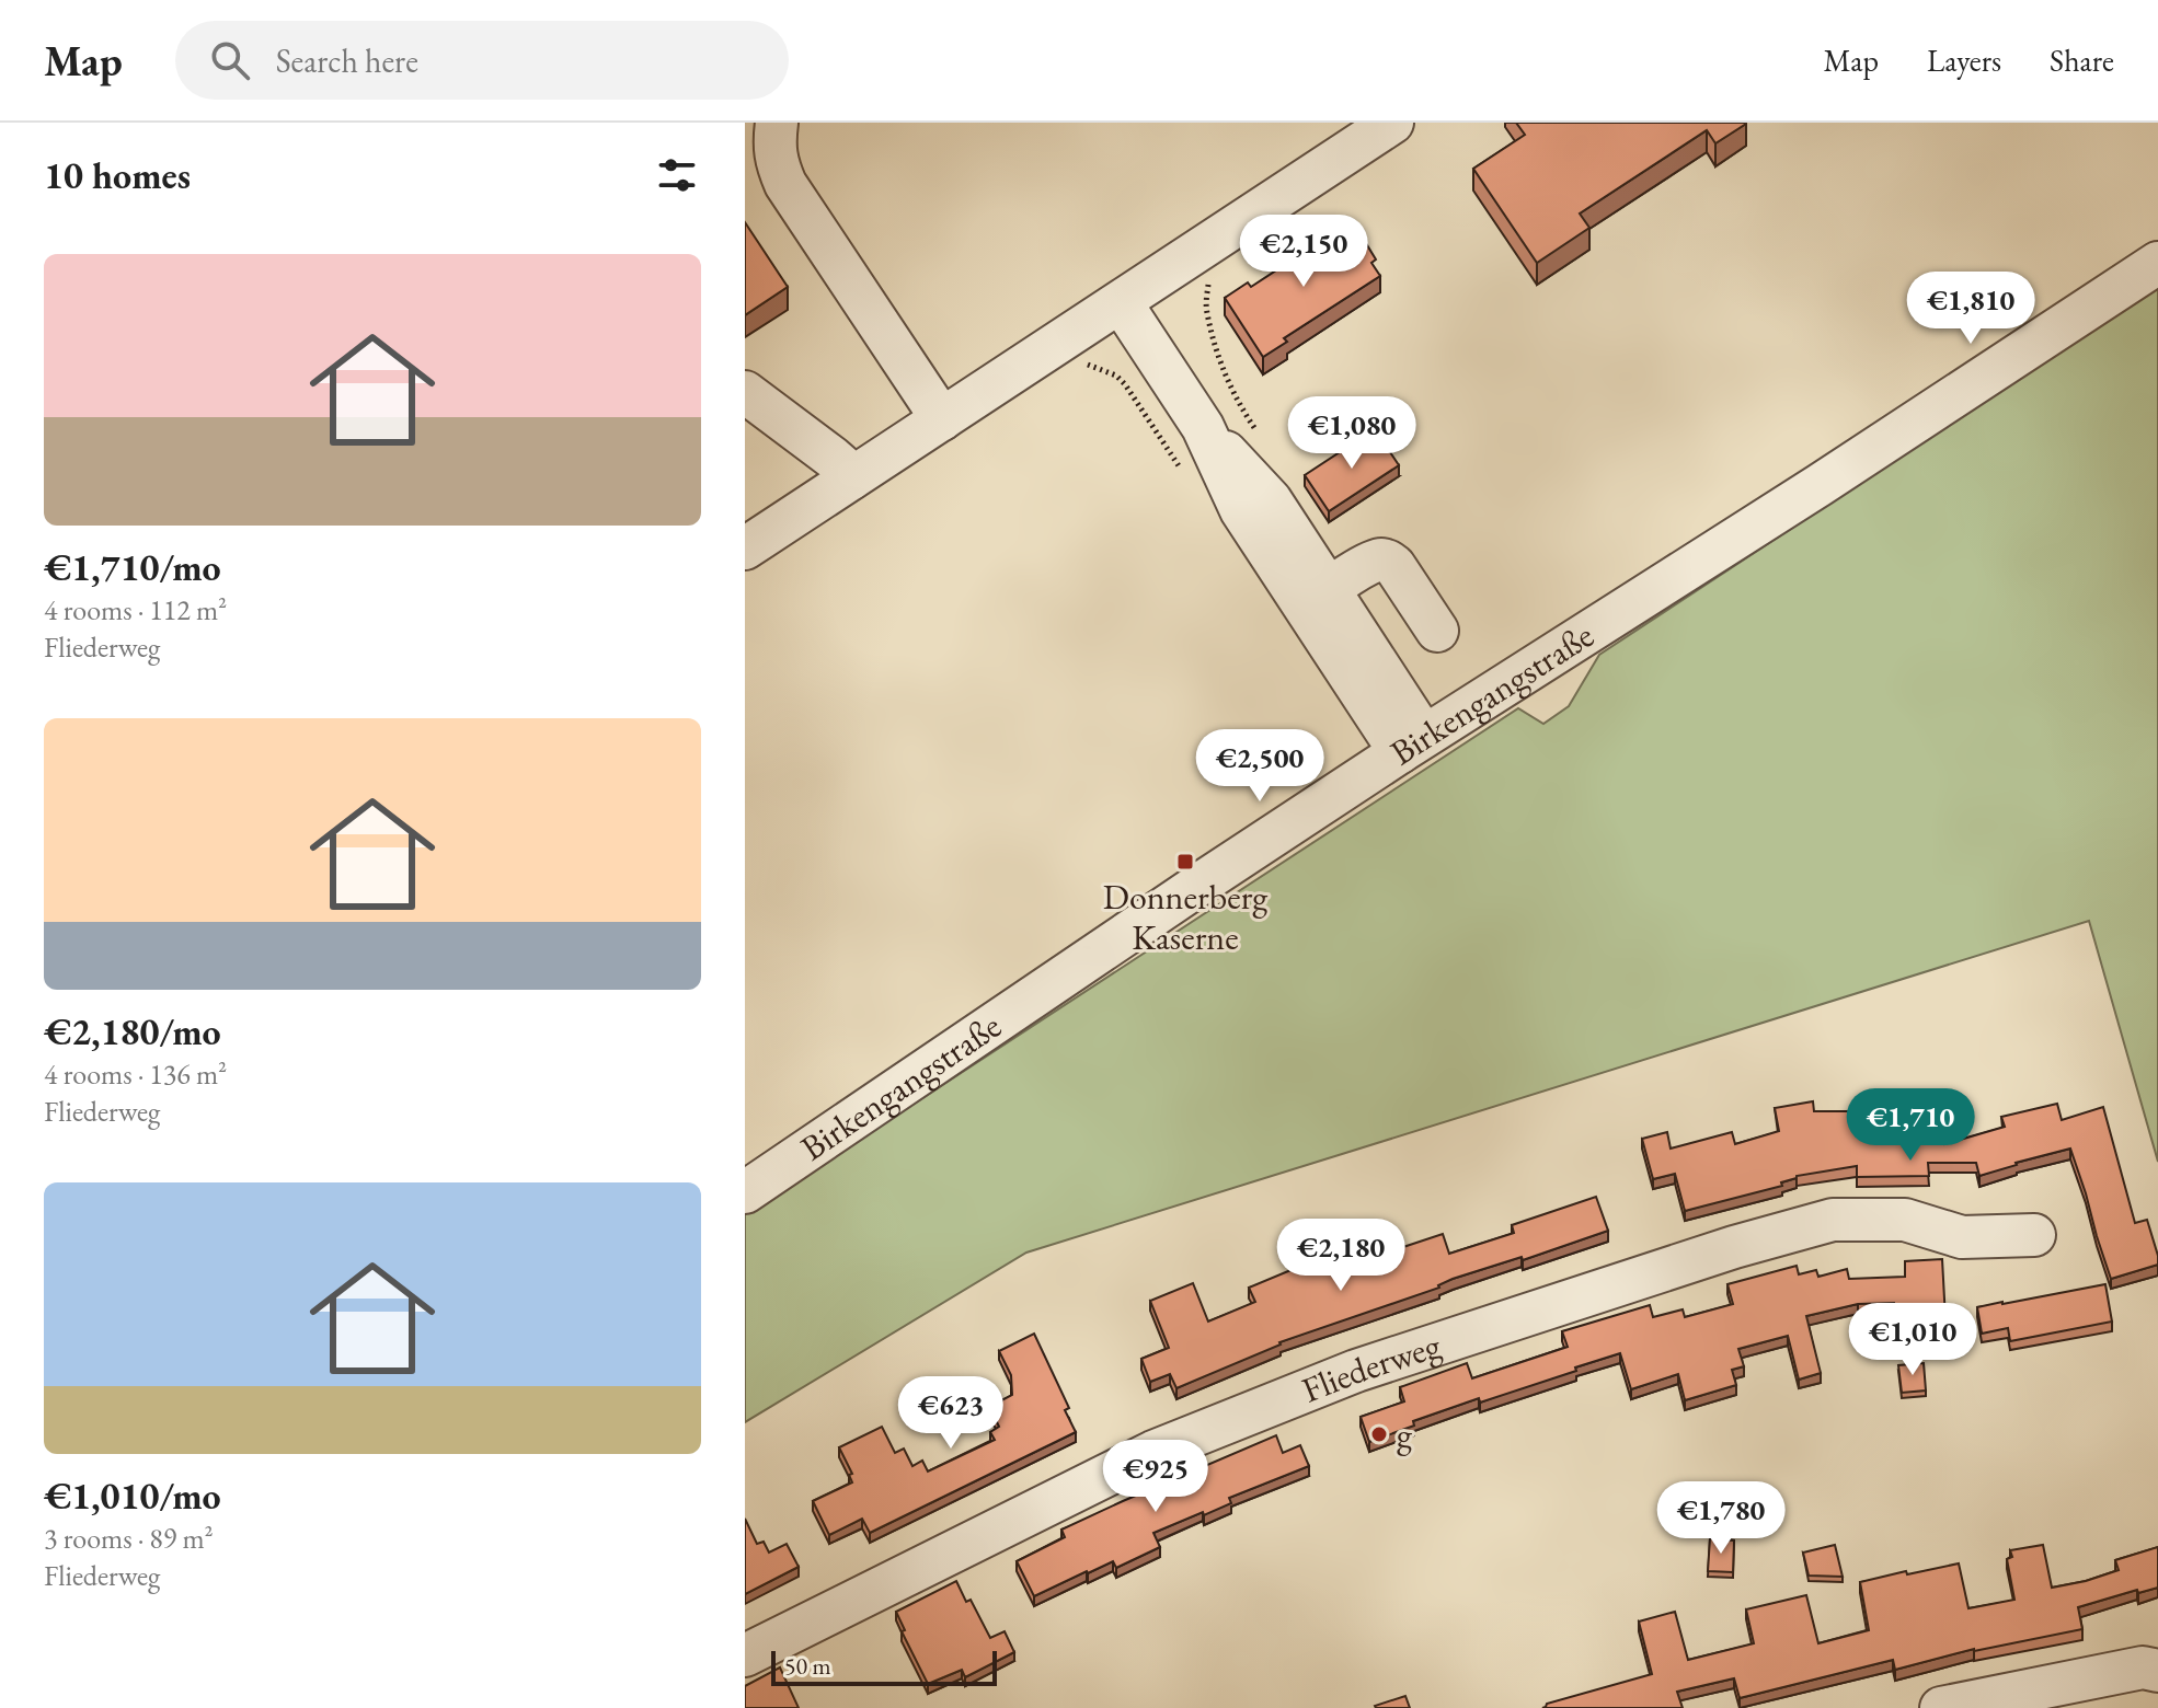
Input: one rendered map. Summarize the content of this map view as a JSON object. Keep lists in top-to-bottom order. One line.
{"streets":{"street":["Birkengangstraße","Fliederweg"]},"places":{"transit":["Donnerberg Kaserne"],"other":["g"]},"scale_bar":"50 m","page":{"header":"Map","search":"Search here","nav":["Map","Layers","Share"],"heading":"10 homes","price":["€2,150","€1,810","€1,080","€2,500","€1,710","€2,180","€1,010","€623","€925","€1,780"],"list":[{"name":"€1,710/mo","note":"4 rooms · 112 m² · Fliederweg"},{"name":"€2,180/mo","note":"4 rooms · 136 m² · Fliederweg"},{"name":"€1,010/mo","note":"3 rooms · 89 m² · Fliederweg"}],"scale":"50 m"}}
